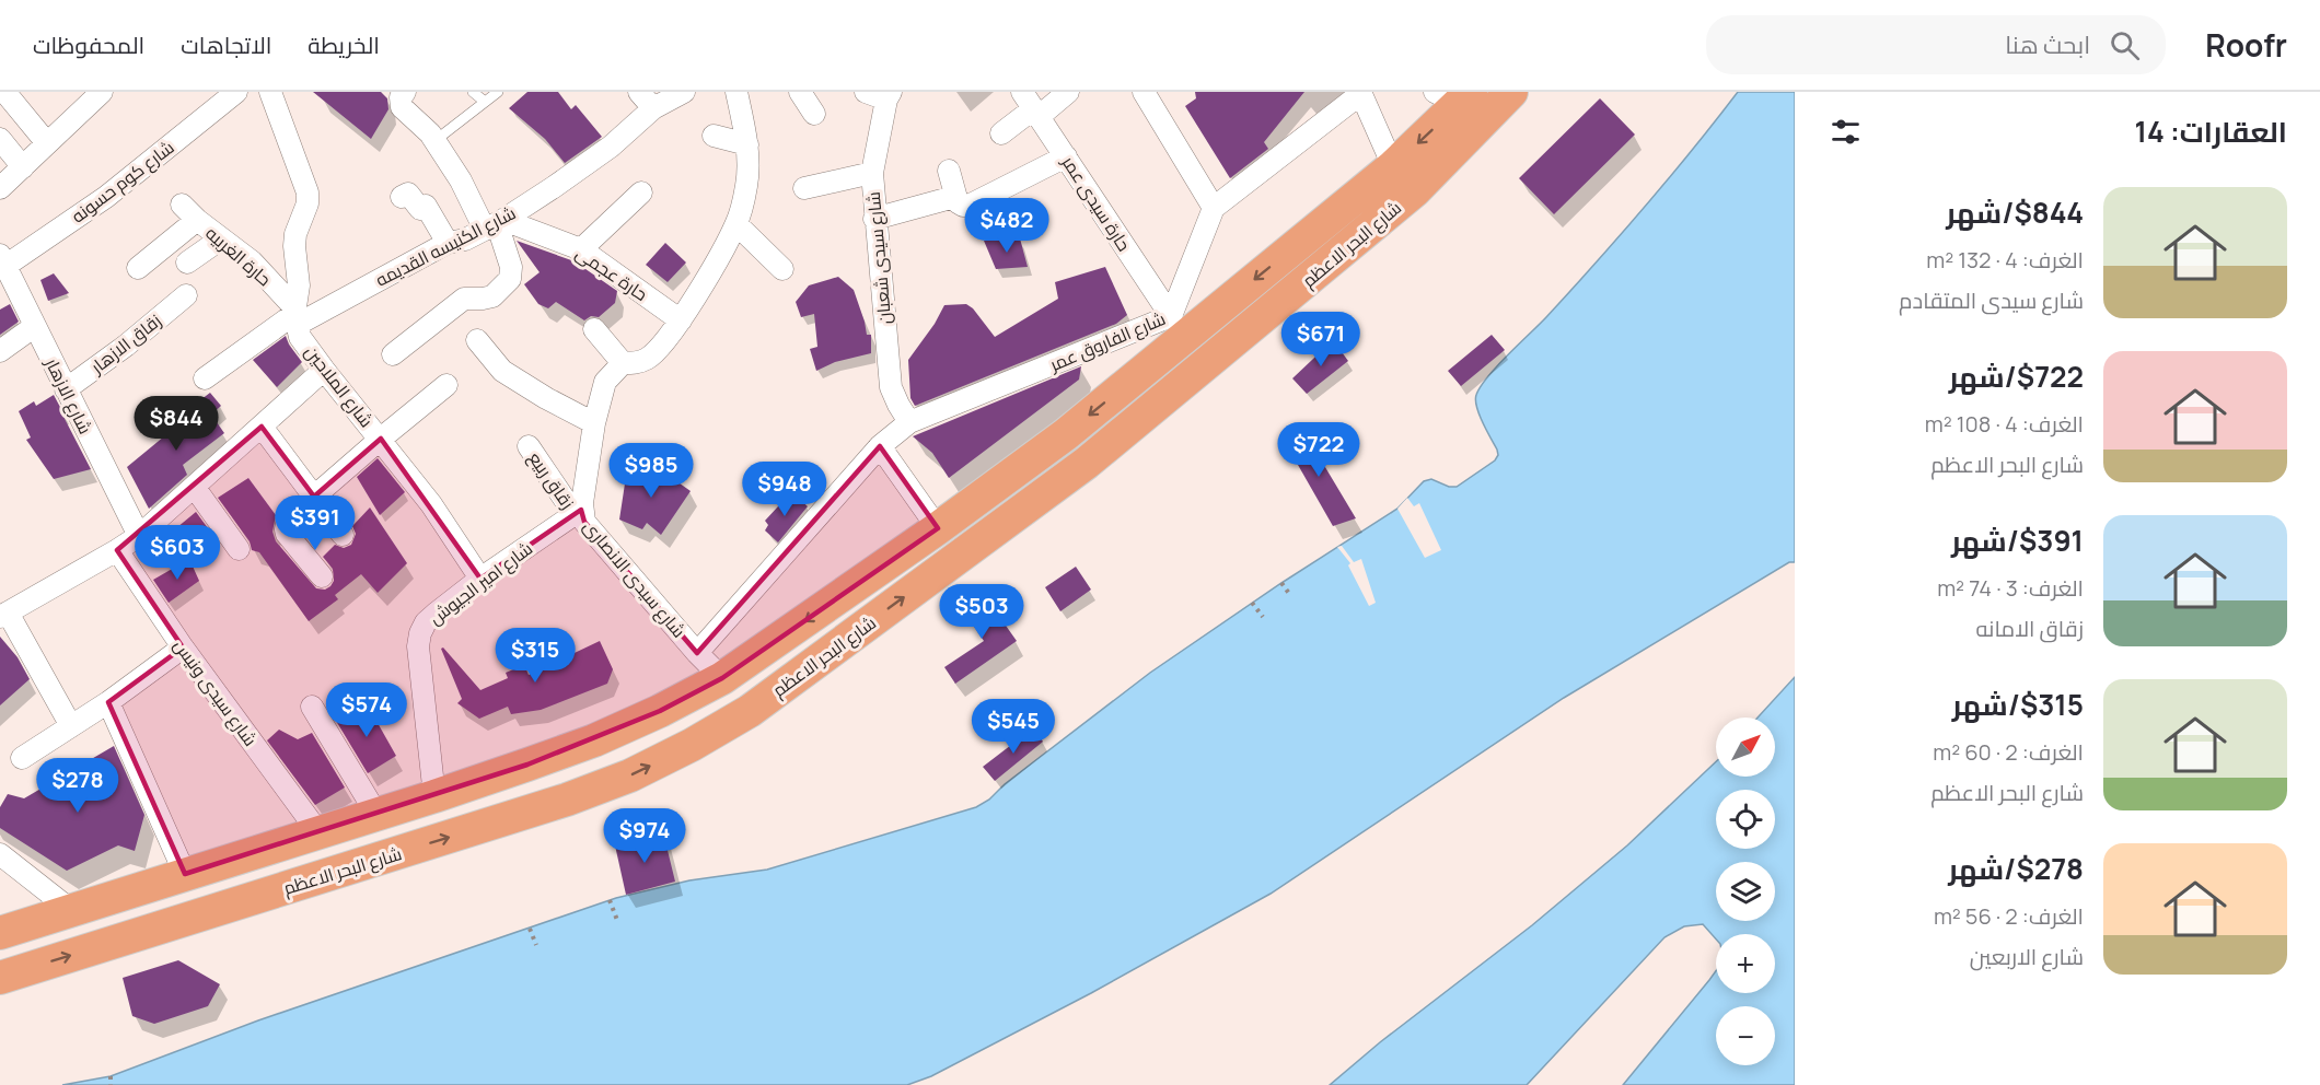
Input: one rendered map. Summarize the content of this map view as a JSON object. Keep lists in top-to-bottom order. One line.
{"streets":{"main road":["شارع البحر الاعظم"],"street":["شارع كوم حسونه","حارة سيدى عمر","شارع الكنيسه القديمه","حارة الغربيه","شارع سيدى شعبان","حارة عجمى","شارع الفاروق عمر","زقاق الازهار","شارع الملاحين","شارع الازهار","زقاق ربيع","شارع سيدى الانصارى","شارع امير الجيوش","شارع سيدى ونيس"]},"crossings":[["شارع كوم حسونه","شارع الازهار"],["حارة سيدى عمر","شارع الفاروق عمر"],["شارع البحر الاعظم","شارع سيدى الانصارى"],["شارع البحر الاعظم","شارع امير الجيوش"],["شارع البحر الاعظم","شارع سيدى ونيس"],["شارع الكنيسه القديمه","حارة الغربيه"],["شارع الكنيسه القديمه","حارة عجمى"],["شارع الكنيسه القديمه","شارع الملاحين"],["حارة الغربيه","شارع الملاحين"],["شارع سيدى شعبان","شارع الفاروق عمر"],["زقاق الازهار","شارع الازهار"],["شارع الملاحين","شارع امير الجيوش"],["زقاق ربيع","شارع سيدى الانصارى"],["زقاق ربيع","شارع امير الجيوش"],["شارع سيدى الانصارى","شارع امير الجيوش"]],"north":"top right","page":{"header":"Roofr","search":"ابحث هنا","nav":["الخريطة","الاتجاهات","المحفوظات"],"heading":"العقارات: 14","list":[{"name":"$844/شهر","note":"الغرف: 4 · 132 m² · شارع سيدى المتقادم"},{"name":"$722/شهر","note":"الغرف: 4 · 108 m² · شارع البحر الاعظم"},{"name":"$391/شهر","note":"الغرف: 3 · 74 m² · زقاق الامانه"},{"name":"$315/شهر","note":"الغرف: 2 · 60 m² · شارع البحر الاعظم"},{"name":"$278/شهر","note":"الغرف: 2 · 56 m² · شارع الاربعين"}],"price":["$482","$671","$844","$722","$985","$948","$391","$603","$503","$315","$574","$545","$278","$974"],"map_buttons":["+","−"]}}
